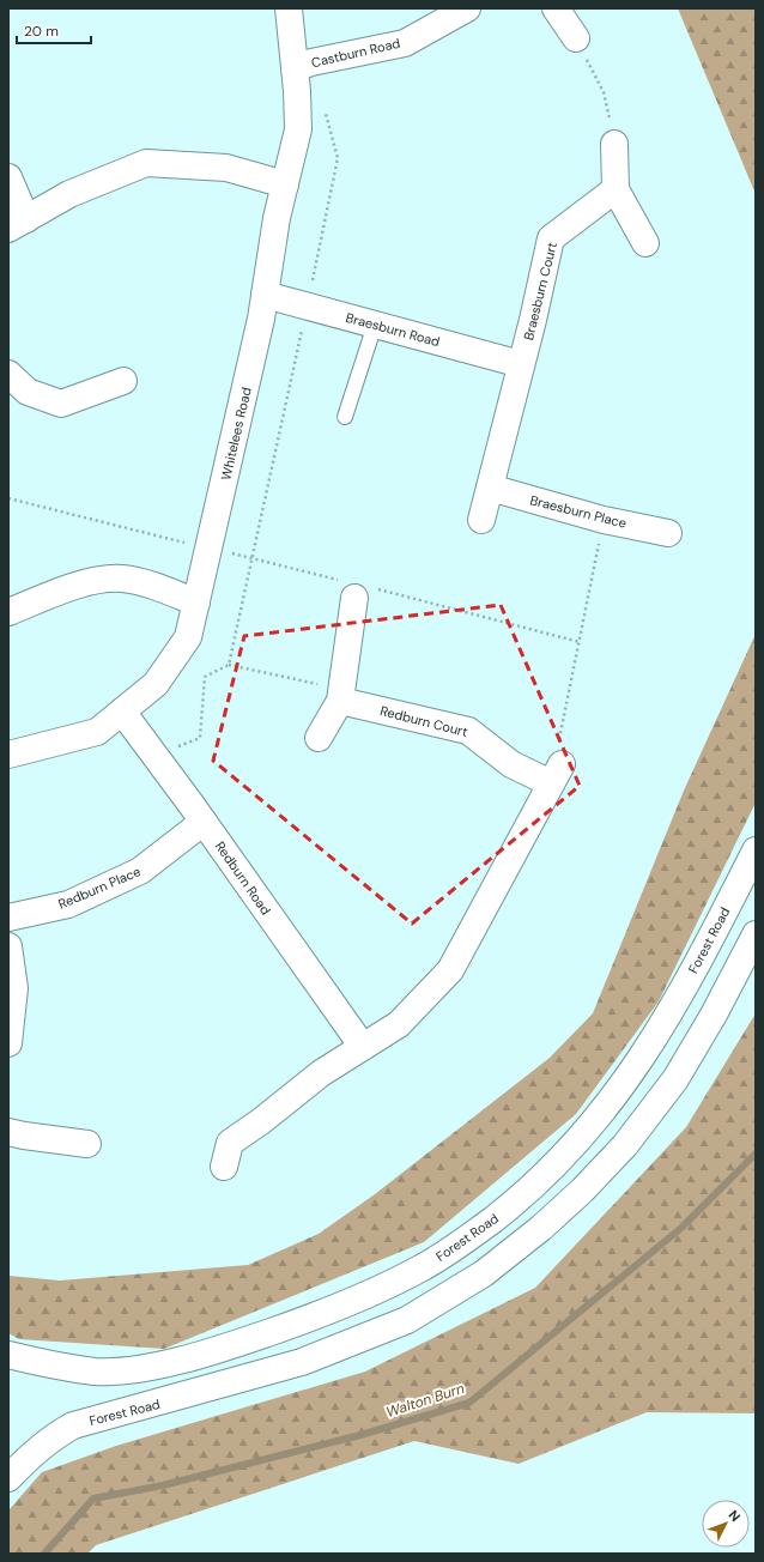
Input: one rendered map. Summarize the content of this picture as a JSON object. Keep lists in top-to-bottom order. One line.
{"streets":{"street":["Castburn Road","Braesburn Court","Braesburn Road","Whitelees Road","Braesburn Place","Redburn Court","Redburn Road","Redburn Place","Forest Road"]},"crossings":[["Castburn Road","Whitelees Road"],["Braesburn Court","Braesburn Road"],["Braesburn Road","Whitelees Road"],["Whitelees Road","Redburn Road"],["Redburn Road","Redburn Place"]],"water":["Walton Burn"],"scale_bar":"20 m","north":"top right"}
